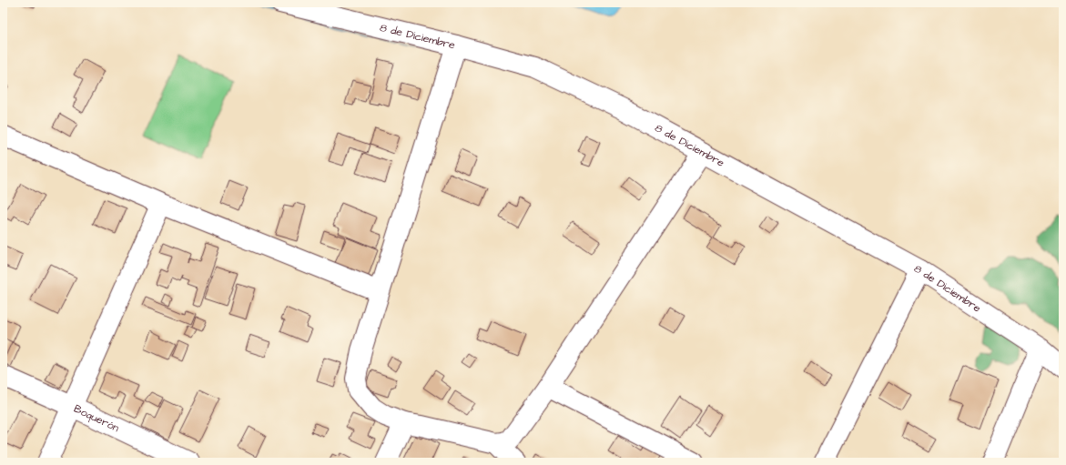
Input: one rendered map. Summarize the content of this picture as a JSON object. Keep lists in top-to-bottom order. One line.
{"streets":{"street":["8 de Diciembre","Boquerón"]}}
